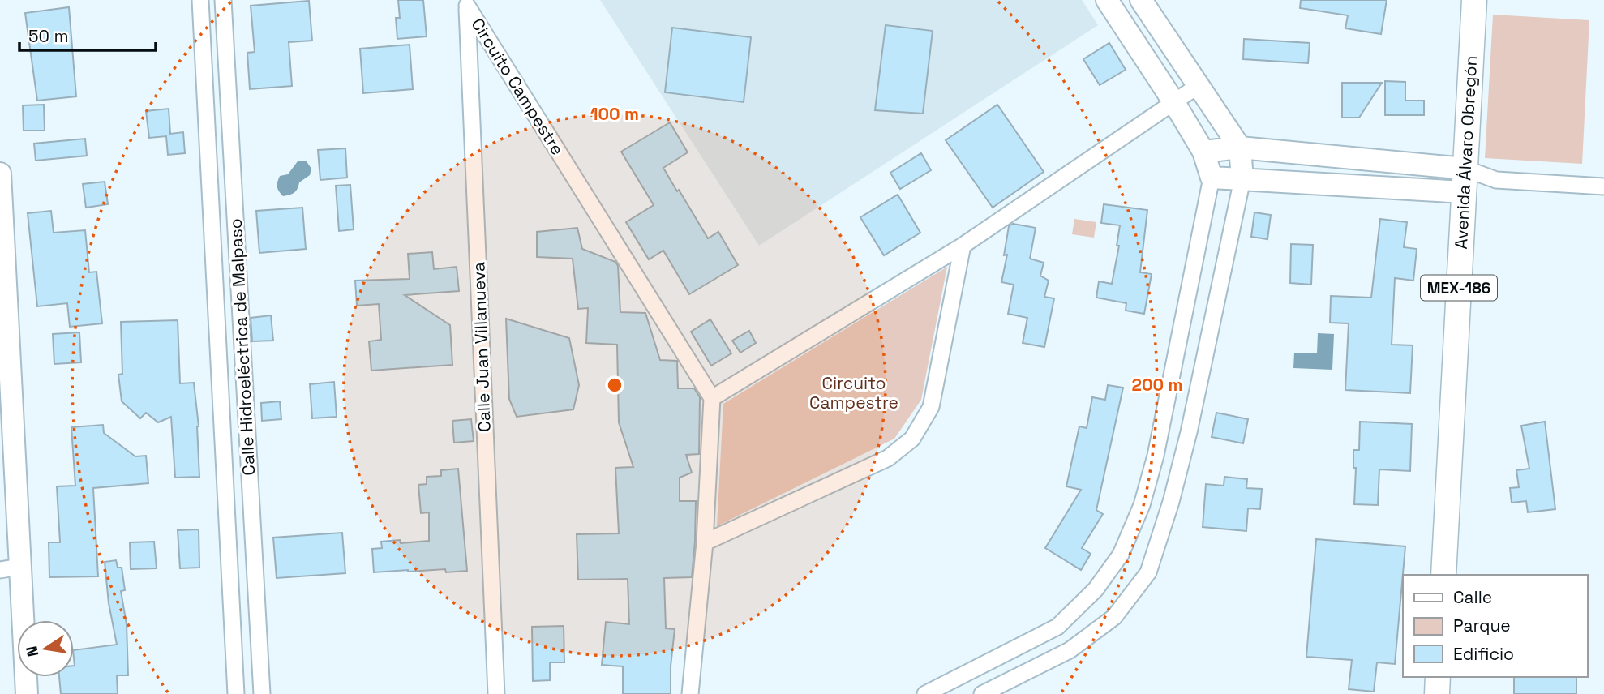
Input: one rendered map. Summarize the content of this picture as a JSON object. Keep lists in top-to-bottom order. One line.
{"streets":{"main road":["Avenida Álvaro Obregón","MEX-186"],"street":["Circuito Campestre","Calle Hidroeléctrica de Malpaso","Calle Juan Villanueva"]},"crossings":[["Circuito Campestre","Calle Juan Villanueva"]],"parks":["Circuito Campestre"],"legend":["Calle","Parque","Edificio"],"scale_bar":"50 m","north":"left","rings":["100 m","200 m"]}
